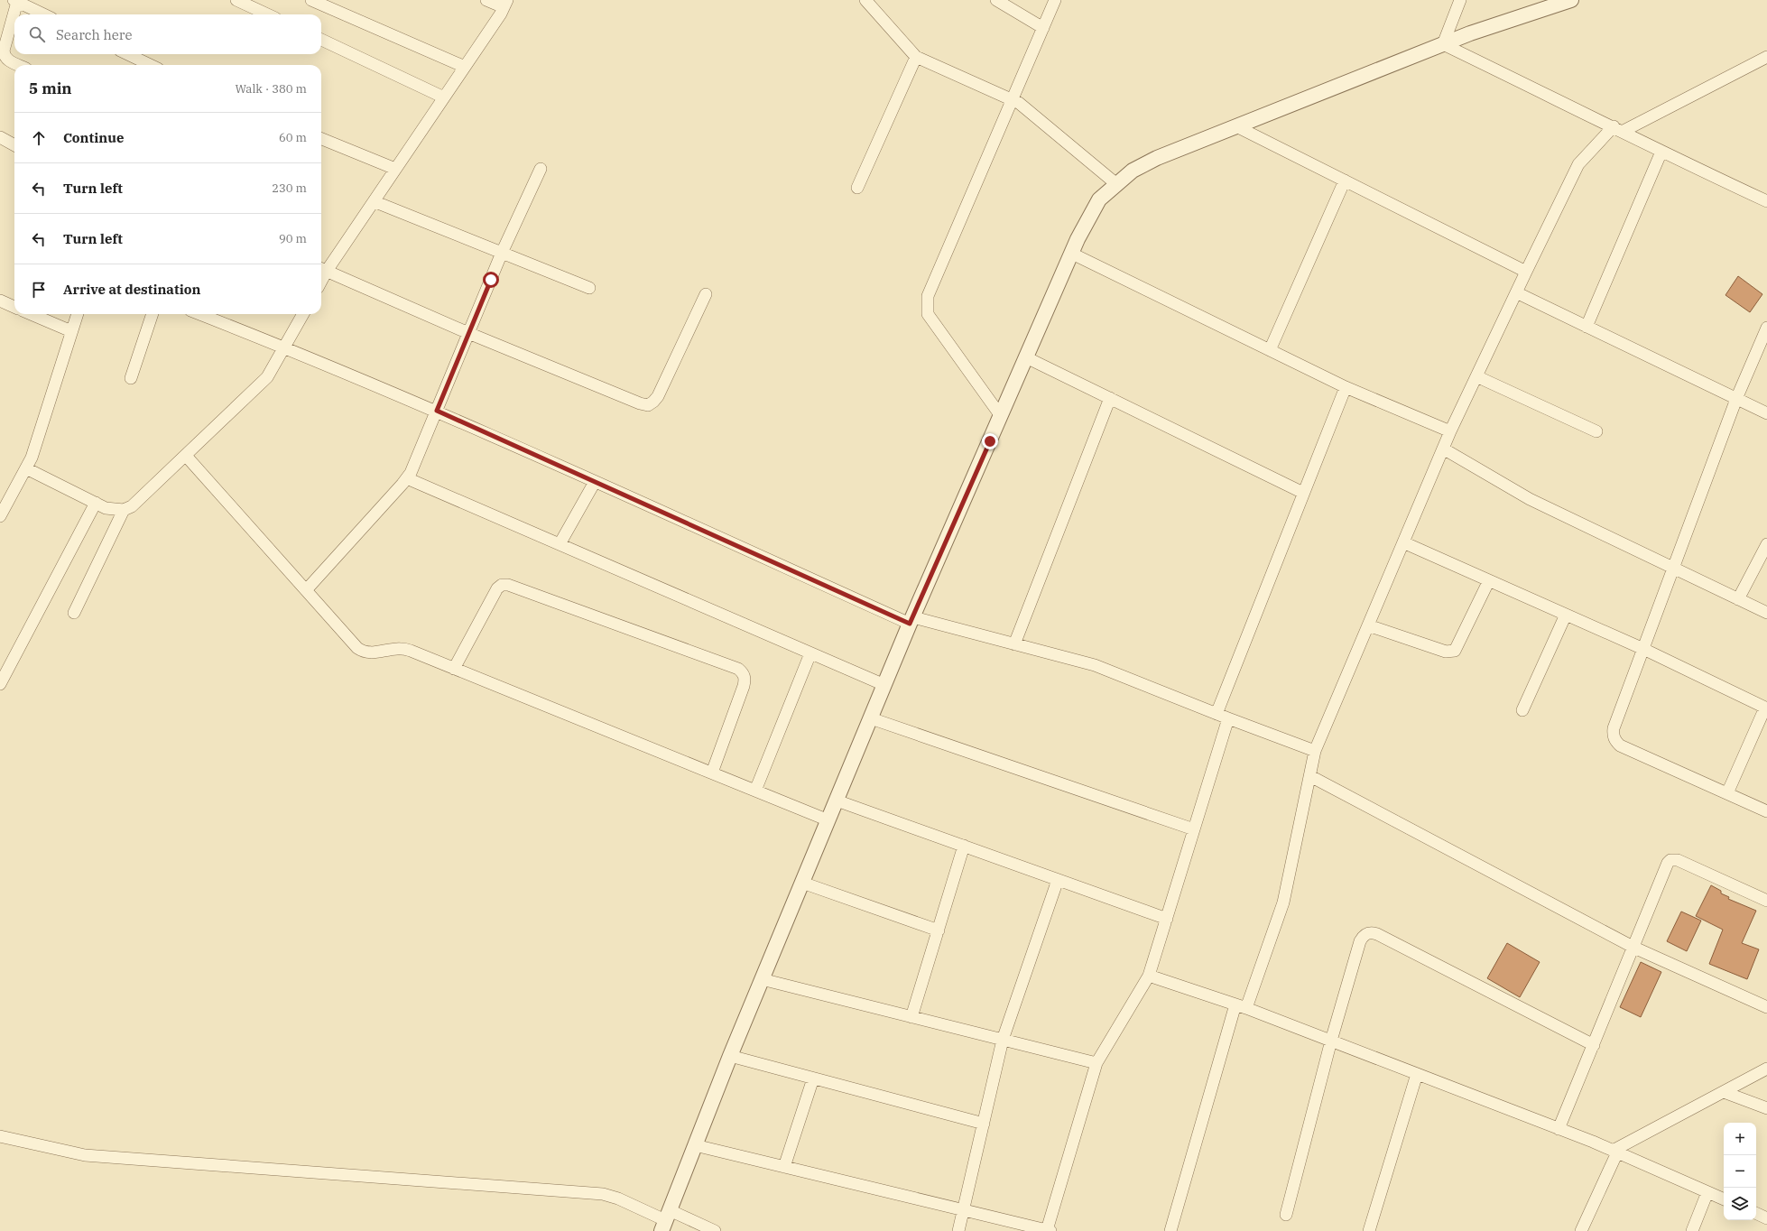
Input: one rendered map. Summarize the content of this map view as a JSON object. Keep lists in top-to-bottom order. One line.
{"page":{"search":"Search here","heading":["5 min","Walk · 380 m"],"list":[["Continue","60 m"],["Turn left","230 m"],["Turn left","90 m"],"Arrive at destination"],"map_buttons":["+","−"]}}
